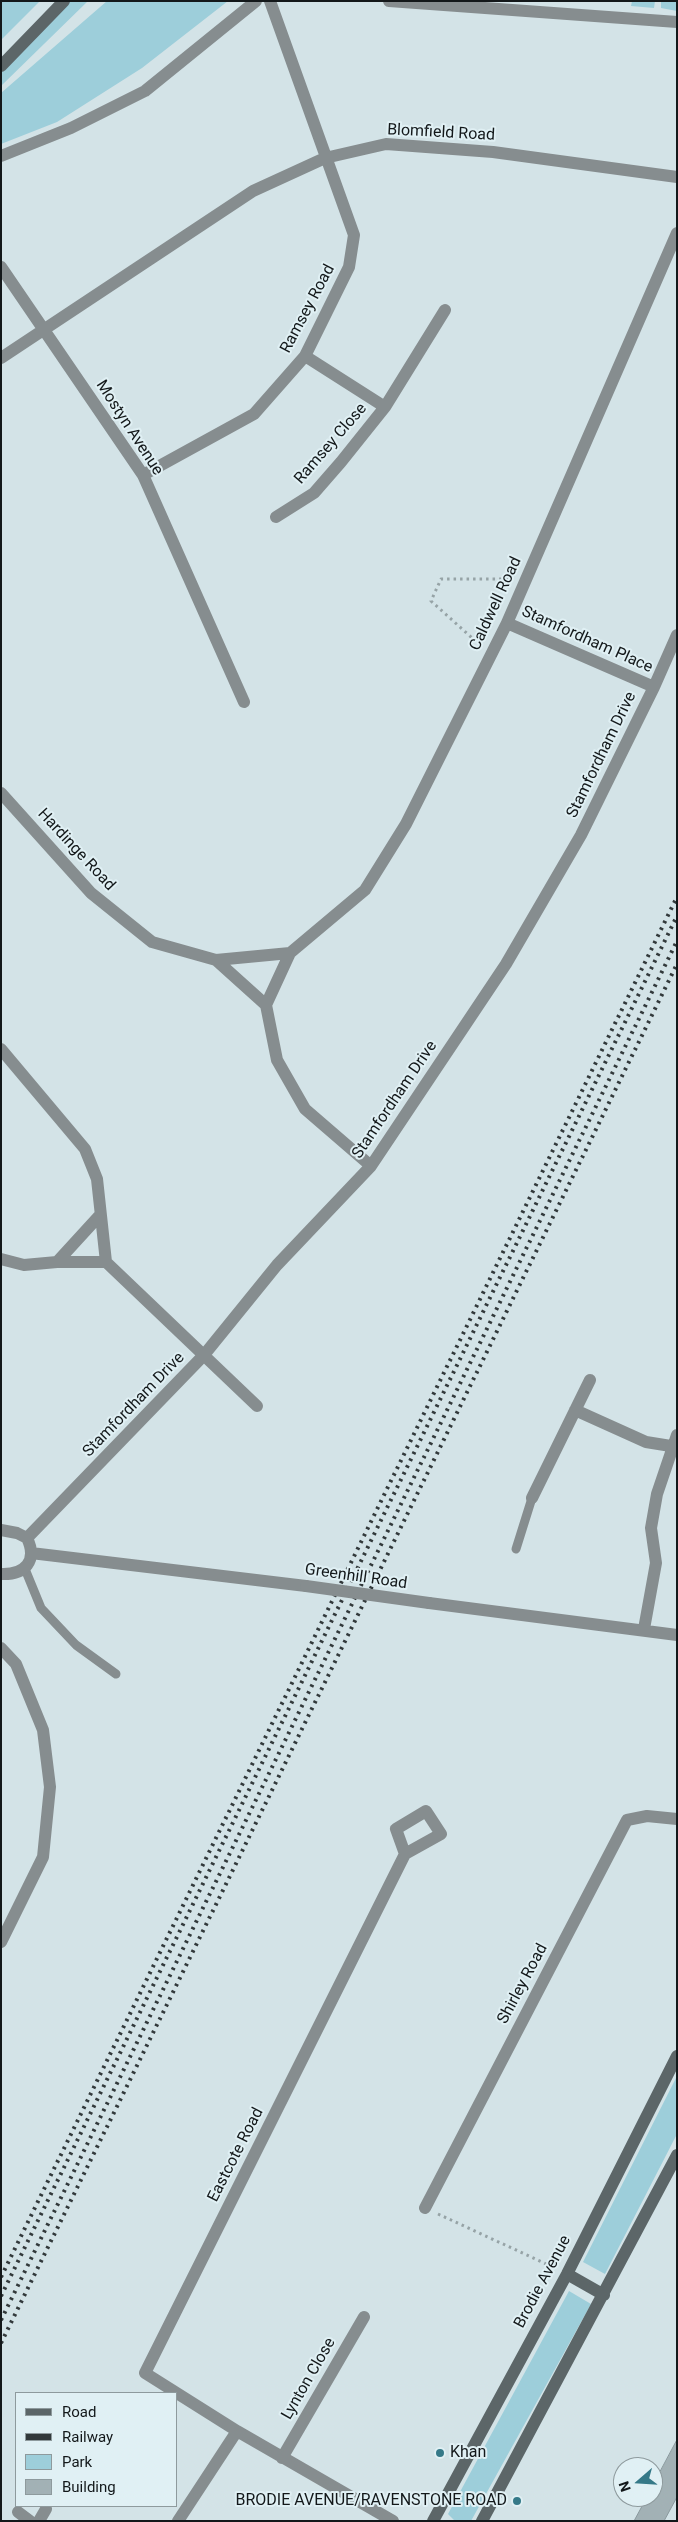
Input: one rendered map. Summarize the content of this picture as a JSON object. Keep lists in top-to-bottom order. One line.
{"streets":{"street":["Blomfield Road","Ramsey Road","Mostyn Avenue","Ramsey Close","Caldwell Road","Stamfordham Place","Stamfordham Drive","Hardinge Road","Greenhill Road","Shirley Road","Eastcote Road","Brodie Avenue","Lynton Close"]},"crossings":[["Blomfield Road","Ramsey Road"],["Blomfield Road","Mostyn Avenue"],["Ramsey Road","Mostyn Avenue"],["Ramsey Road","Ramsey Close"],["Caldwell Road","Stamfordham Place"],["Caldwell Road","Hardinge Road"],["Stamfordham Place","Stamfordham Drive"]],"places":["Khan","BRODIE AVENUE/RAVENSTONE ROAD"],"legend":["Road","Railway","Park","Building"],"north":"left"}
